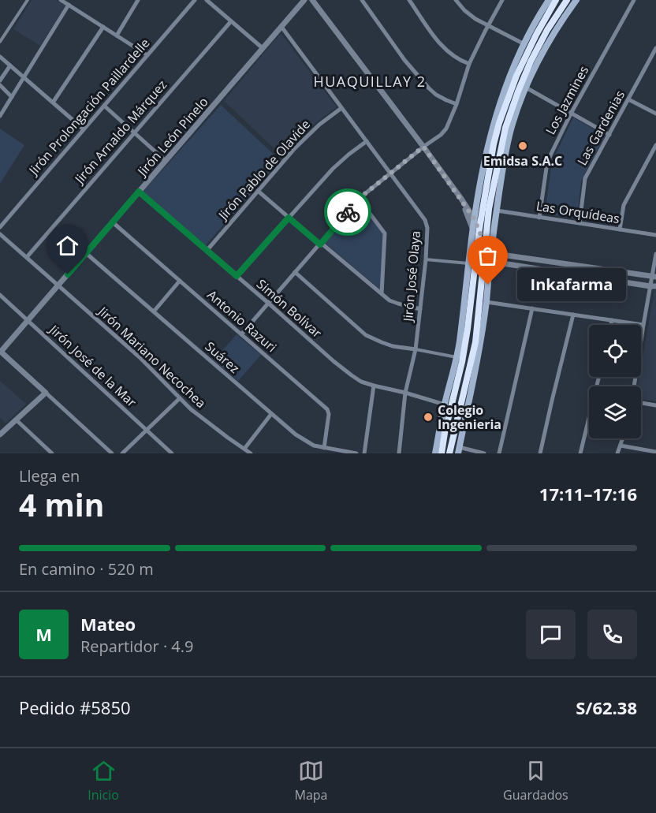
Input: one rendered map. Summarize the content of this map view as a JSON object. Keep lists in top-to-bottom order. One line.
{"streets":{"street":["Los Jazmines","Jirón Prolongación Paillardelle","Las Gardenias","Jirón Arnaldo Márquez","Jirón León Pinelo","Jirón Pablo de Olavide","Las Orquídeas","Jirón José Olaya","Simón Bolívar","Antonio Razuri","Jirón Mariano Necochea","Suárez","Jirón José de la Mar"]},"crossings":[["Los Jazmines","Las Orquídeas"],["Las Gardenias","Las Orquídeas"],["Jirón Arnaldo Márquez","Jirón Mariano Necochea"],["Jirón León Pinelo","Jirón José Olaya"],["Jirón León Pinelo","Simón Bolívar"],["Jirón León Pinelo","Antonio Razuri"],["Jirón León Pinelo","Jirón Mariano Necochea"],["Jirón León Pinelo","Suárez"],["Jirón León Pinelo","Jirón José de la Mar"],["Jirón Pablo de Olavide","Jirón José Olaya"],["Jirón Pablo de Olavide","Simón Bolívar"],["Jirón José Olaya","Simón Bolívar"],["Antonio Razuri","Suárez"]],"districts":["HUAQUILLAY 2"],"places":["Emidsa S.A.C","Inkafarma","Colegio Ingenieria"],"page":{"bubble":"Inkafarma","heading":["4 min","Llega en","17:11–17:16"],"panel":["Mateo","Repartidor · 4.9","Pedido #5850","S/62.38"],"bar":"En camino · 520 m","round":"M","tabs":["Inicio","Mapa","Guardados"]}}
